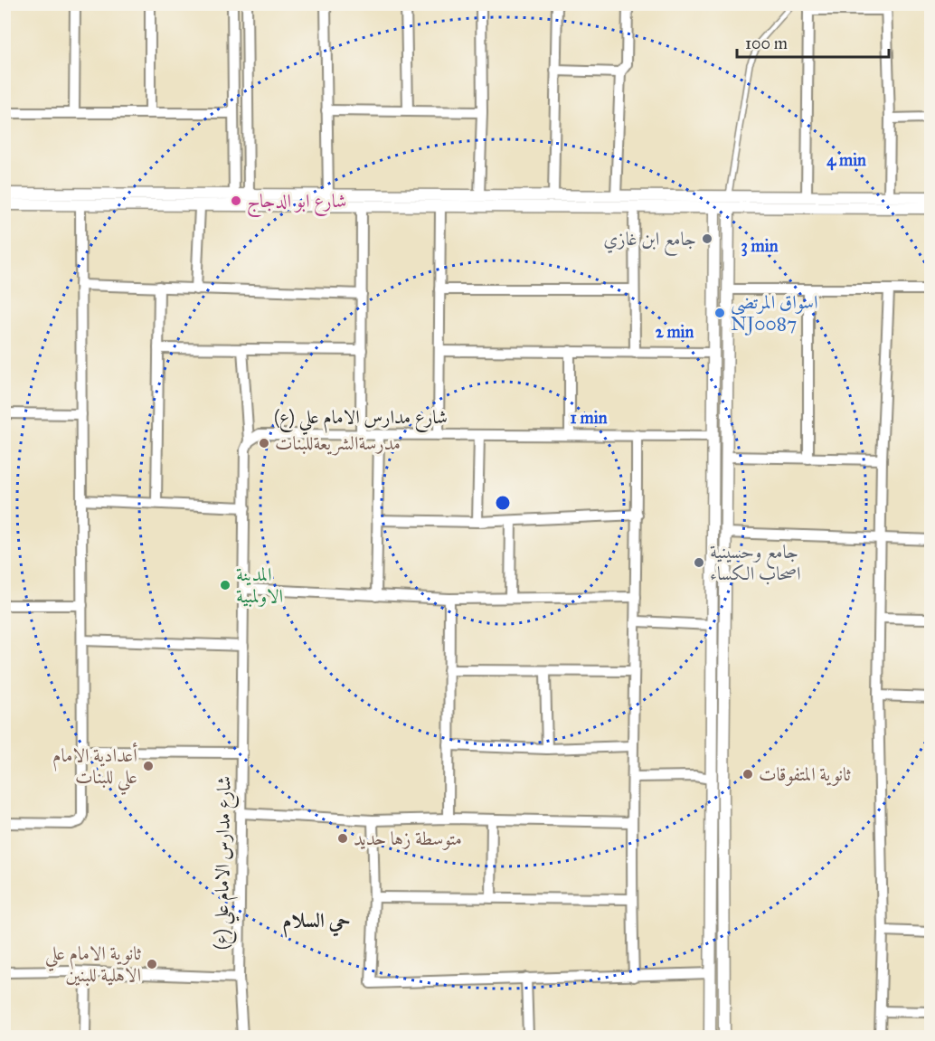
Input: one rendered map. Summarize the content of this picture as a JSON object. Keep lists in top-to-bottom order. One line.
{"streets":{"street":["شارع مدارس الامام علي (ع)"]},"districts":["حي السلام"],"places":["شارع ابو الدجاج","جامع ابن غازي","اسواق المرتضى NJ0087","مدرسةالشريعةللبنات","جامع وحسينية اصحاب الكساء","المدينة الاولمبية","أعدادية الامام علي للبنات","ثانوية المتفوقات","متوسطة زها حديد","ثانوية الامام علي الاهلية للبنين"],"scale_bar":"100 m","rings":["4 min","3 min","2 min","1 min"]}
